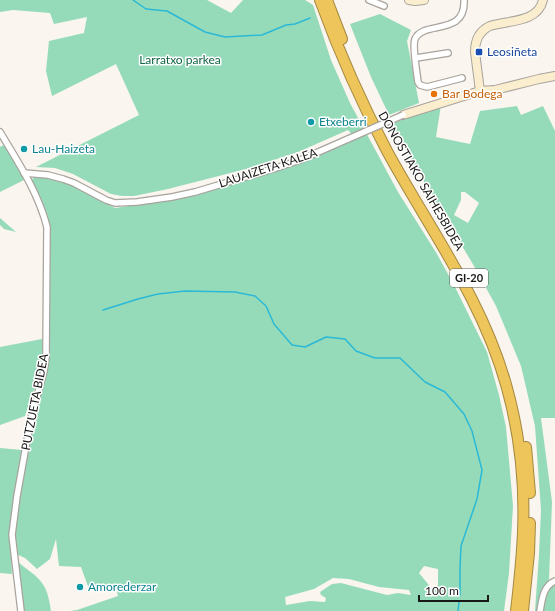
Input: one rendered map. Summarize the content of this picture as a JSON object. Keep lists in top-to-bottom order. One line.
{"streets":{"highway":["DONOSTIAKO SAIHESBIDEA","GI-20"],"street":["LAUAIZETA KALEA","PUTZUETA BIDEA"]},"crossings":[["LAUAIZETA KALEA","PUTZUETA BIDEA"]],"parks":["Larratxo parkea"],"places":{"transit":["Leosiñeta"],"other":["Bar Bodega","Etxeberri","Lau-Haizeta","Amorederzar"]},"scale_bar":"100 m"}
